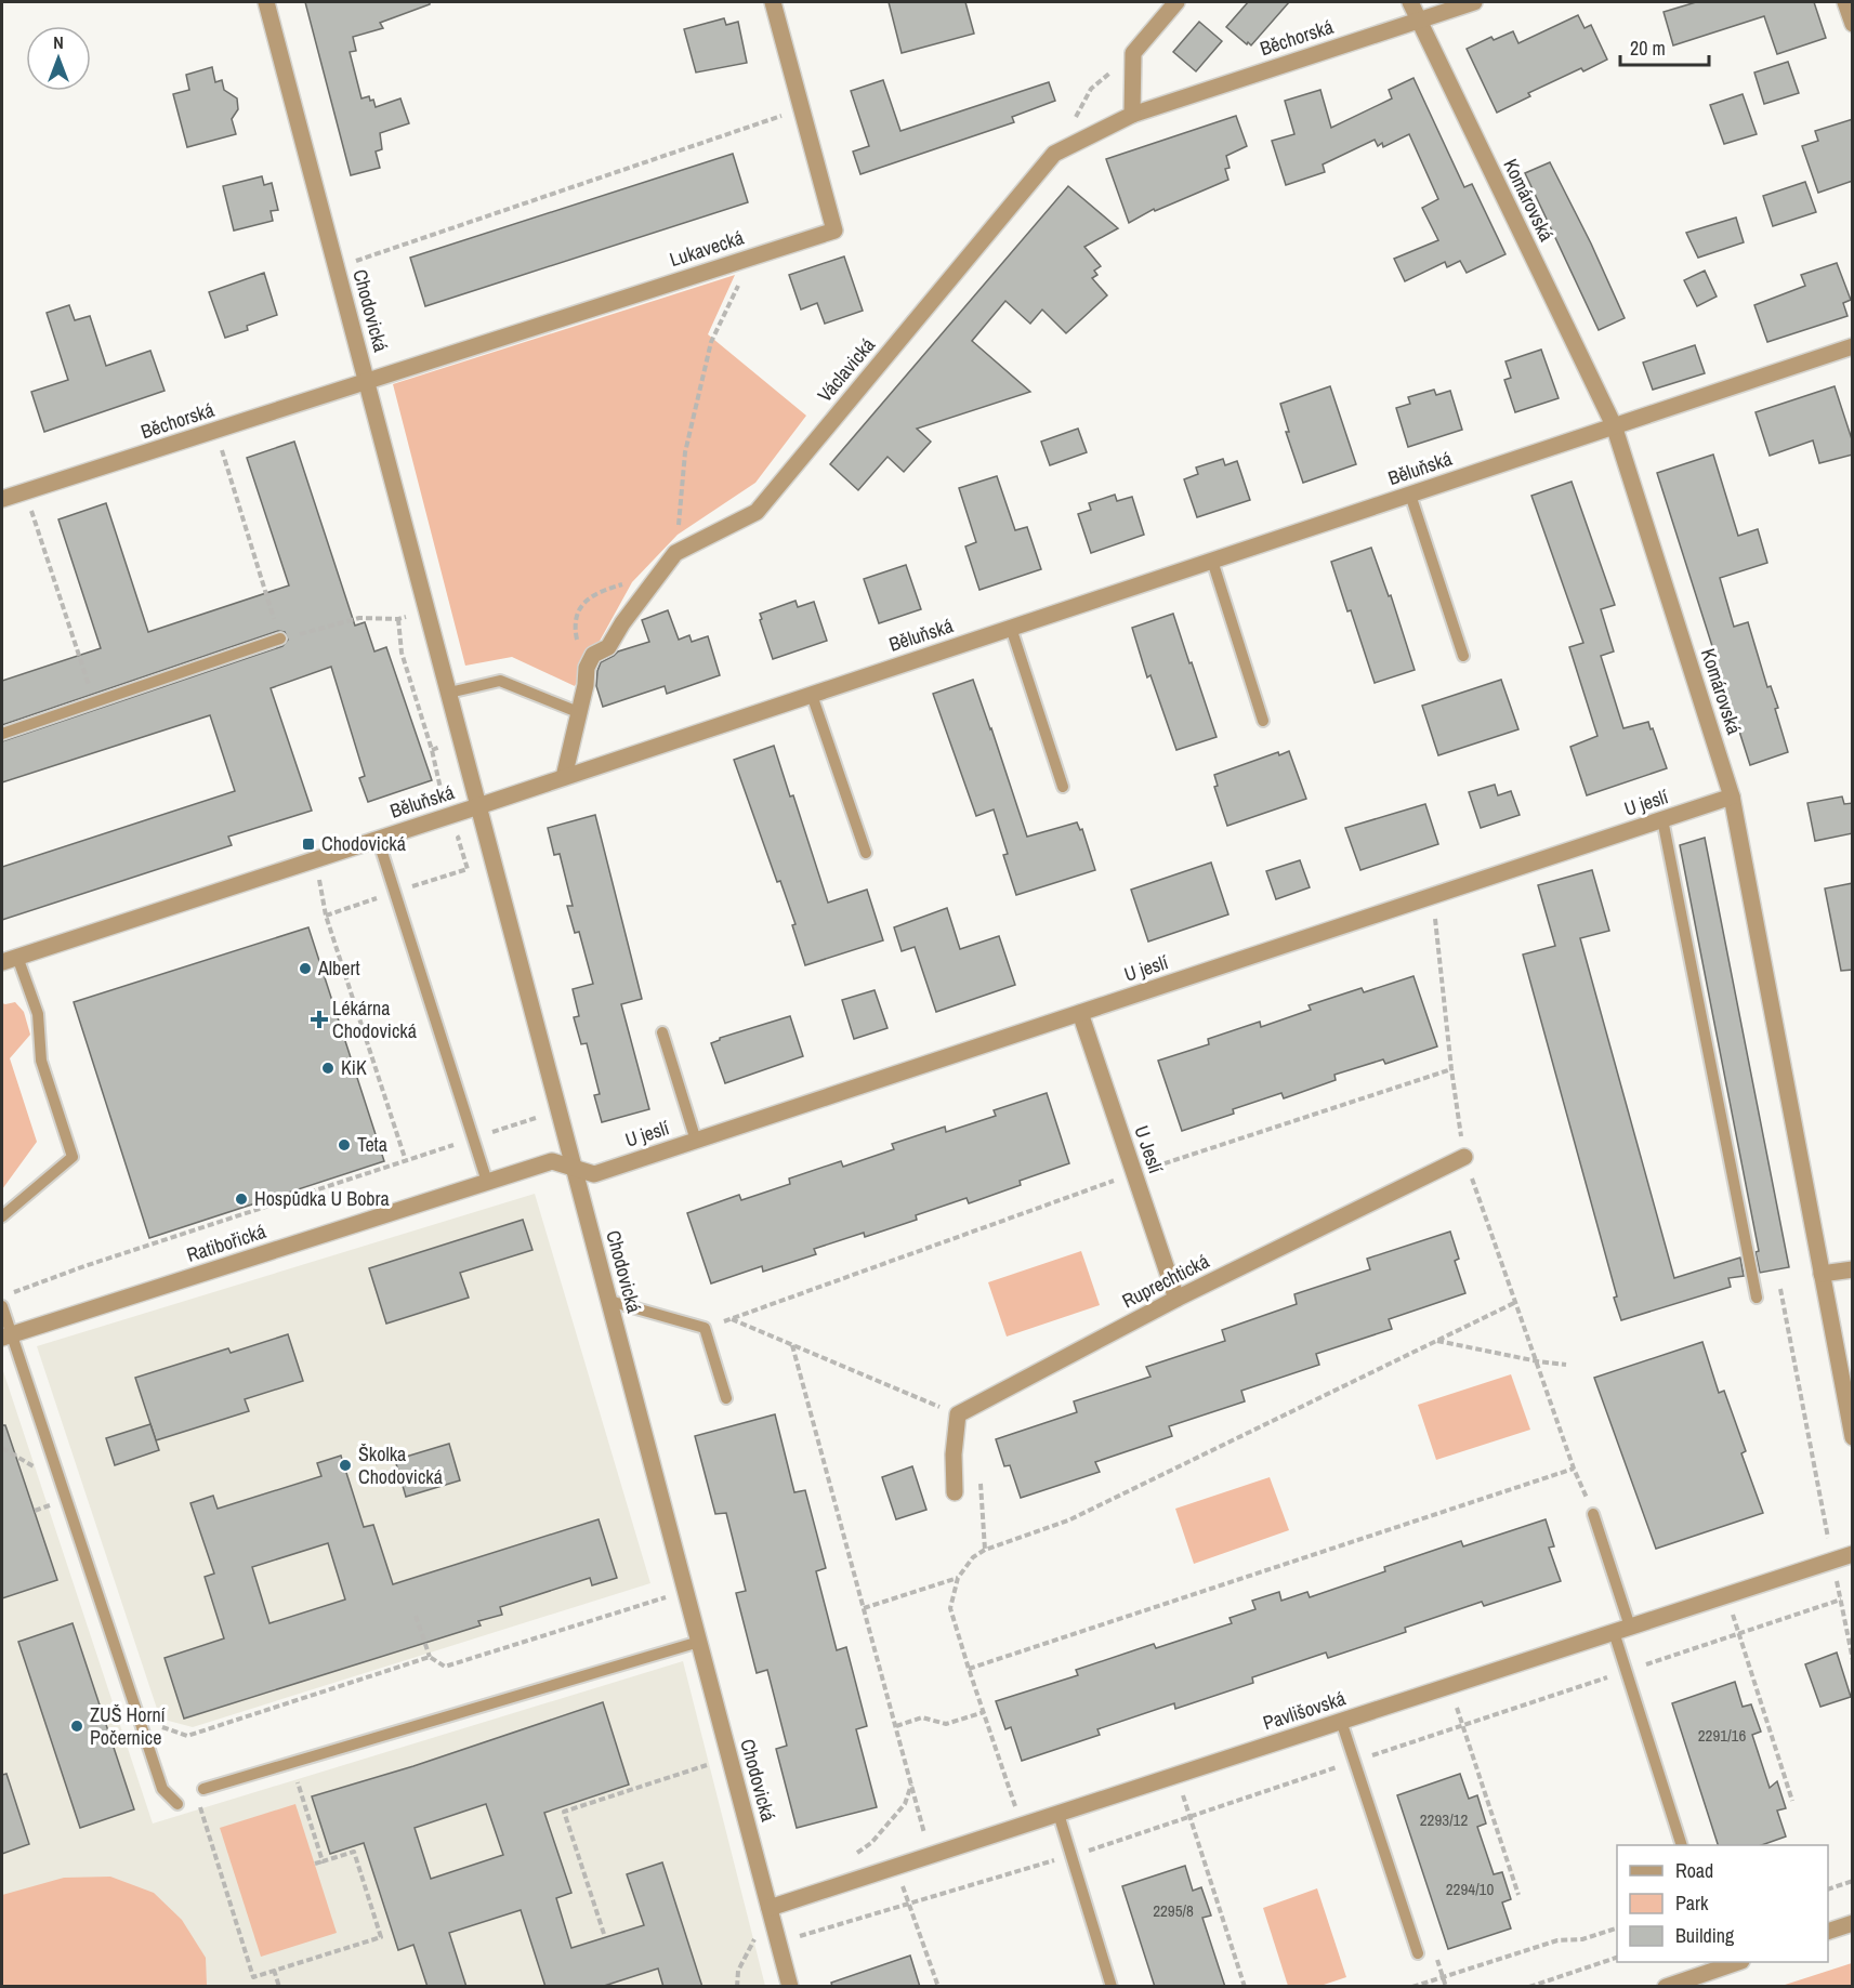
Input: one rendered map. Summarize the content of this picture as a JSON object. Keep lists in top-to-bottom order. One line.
{"streets":{"street":["Běchorská","Komárovská","Lukavecká","Chodovická","Václavická","Běluňská","U jeslí","U Jeslí","Ratibořická","Ruprechtická","Pavlišovská"]},"crossings":[["Běchorská","Komárovská"],["Běchorská","Lukavecká"],["Běchorská","Chodovická"],["Běchorská","Václavická"],["Komárovská","Běluňská"],["Komárovská","U jeslí"],["Lukavecká","Chodovická"],["Chodovická","Běluňská"],["Chodovická","U jeslí"],["Chodovická","Ratibořická"],["Chodovická","Pavlišovská"],["Václavická","Běluňská"],["U jeslí","U Jeslí"],["U jeslí","Ratibořická"],["U Jeslí","Ruprechtická"]],"places":{"transit":["Chodovická"],"other":["Albert","KiK","Teta","Hospůdka U Bobra","Školka Chodovická","ZUŠ Horní Počernice"],"health":["Lékárna Chodovická"]},"house_numbers":["2291/16","2293/12","2294/10","2295/8"],"legend":["Road","Park","Building"],"scale_bar":"20 m","north":"top"}
